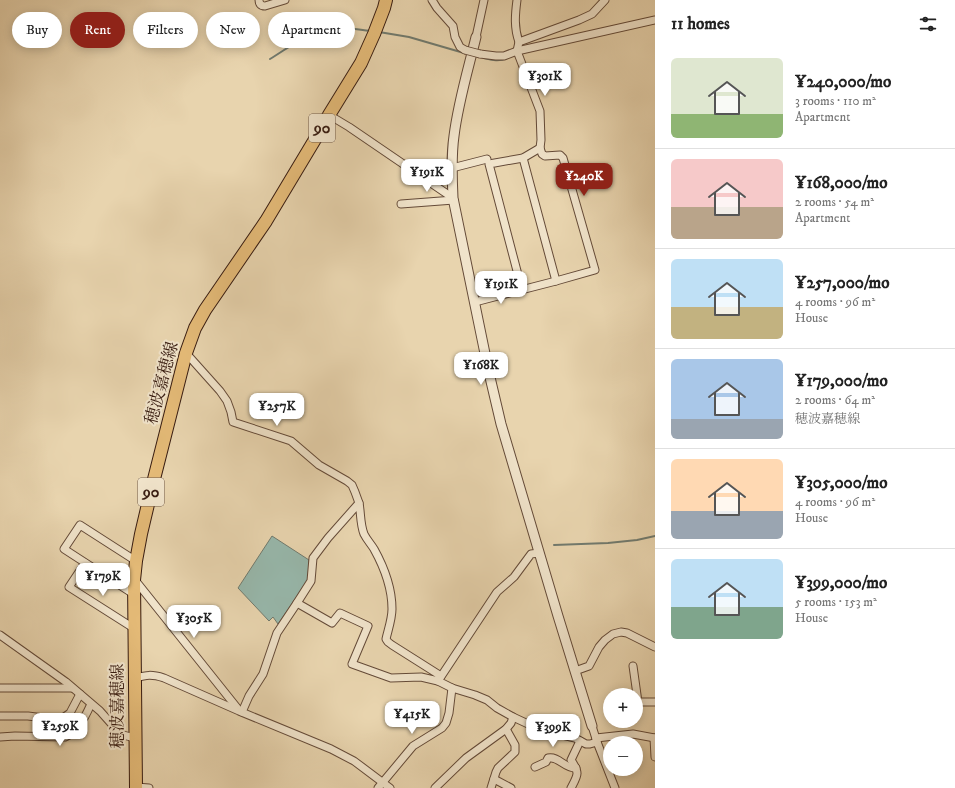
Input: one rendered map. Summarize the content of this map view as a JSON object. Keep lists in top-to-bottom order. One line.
{"streets":{"main road":["90","穂波嘉穂線"]},"page":{"heading":"11 homes","chip":["Buy","Rent","Filters","New","Apartment"],"list":[{"name":"¥240,000/mo","note":"3 rooms · 110 m² · Apartment"},{"name":"¥168,000/mo","note":"2 rooms · 54 m² · Apartment"},{"name":"¥257,000/mo","note":"4 rooms · 96 m² · House"},{"name":"¥179,000/mo","note":"2 rooms · 64 m² · 穂波嘉穂線"},{"name":"¥305,000/mo","note":"4 rooms · 96 m² · House"},{"name":"¥399,000/mo","note":"5 rooms · 153 m² · House"}],"price":["¥301K","¥191K","¥240K","¥191K","¥168K","¥257K","¥179K","¥305K","¥415K","¥259K","¥399K"],"map_buttons":["+","−"]}}
